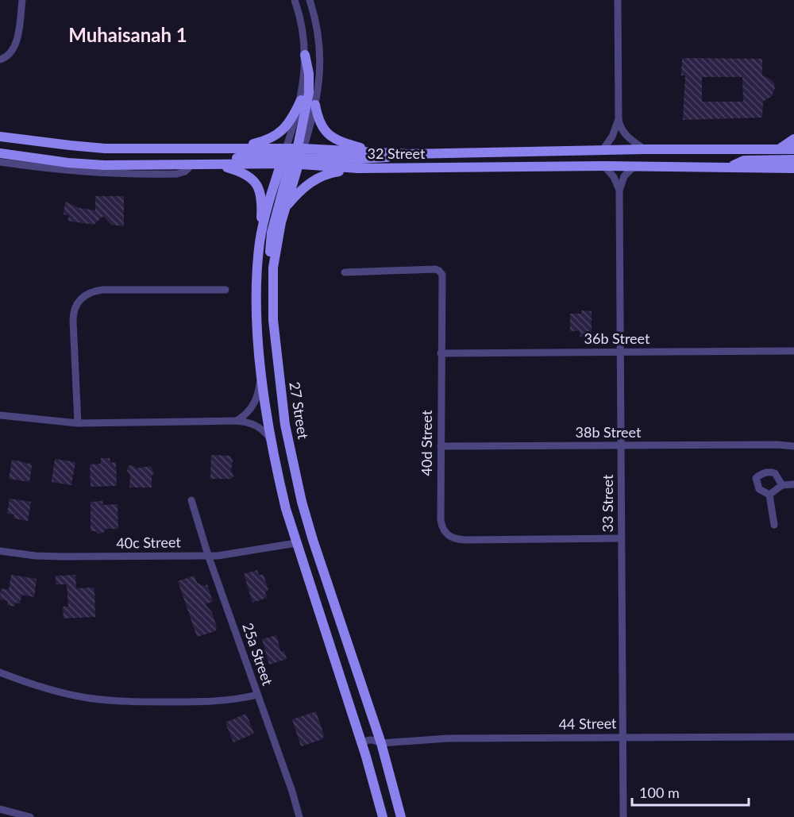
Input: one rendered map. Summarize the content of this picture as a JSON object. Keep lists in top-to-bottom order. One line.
{"streets":{"street":["32 Street","36b Street","27 Street","38b Street","40d Street","33 Street","40c Street","25a Street","44 Street"]},"crossings":[["32 Street","27 Street"],["32 Street","33 Street"],["36b Street","40d Street"],["36b Street","33 Street"],["27 Street","40c Street"],["27 Street","44 Street"],["38b Street","40d Street"],["38b Street","33 Street"],["40d Street","33 Street"],["33 Street","44 Street"],["40c Street","25a Street"]],"districts":["Muhaisanah 1"],"scale_bar":"100 m"}
